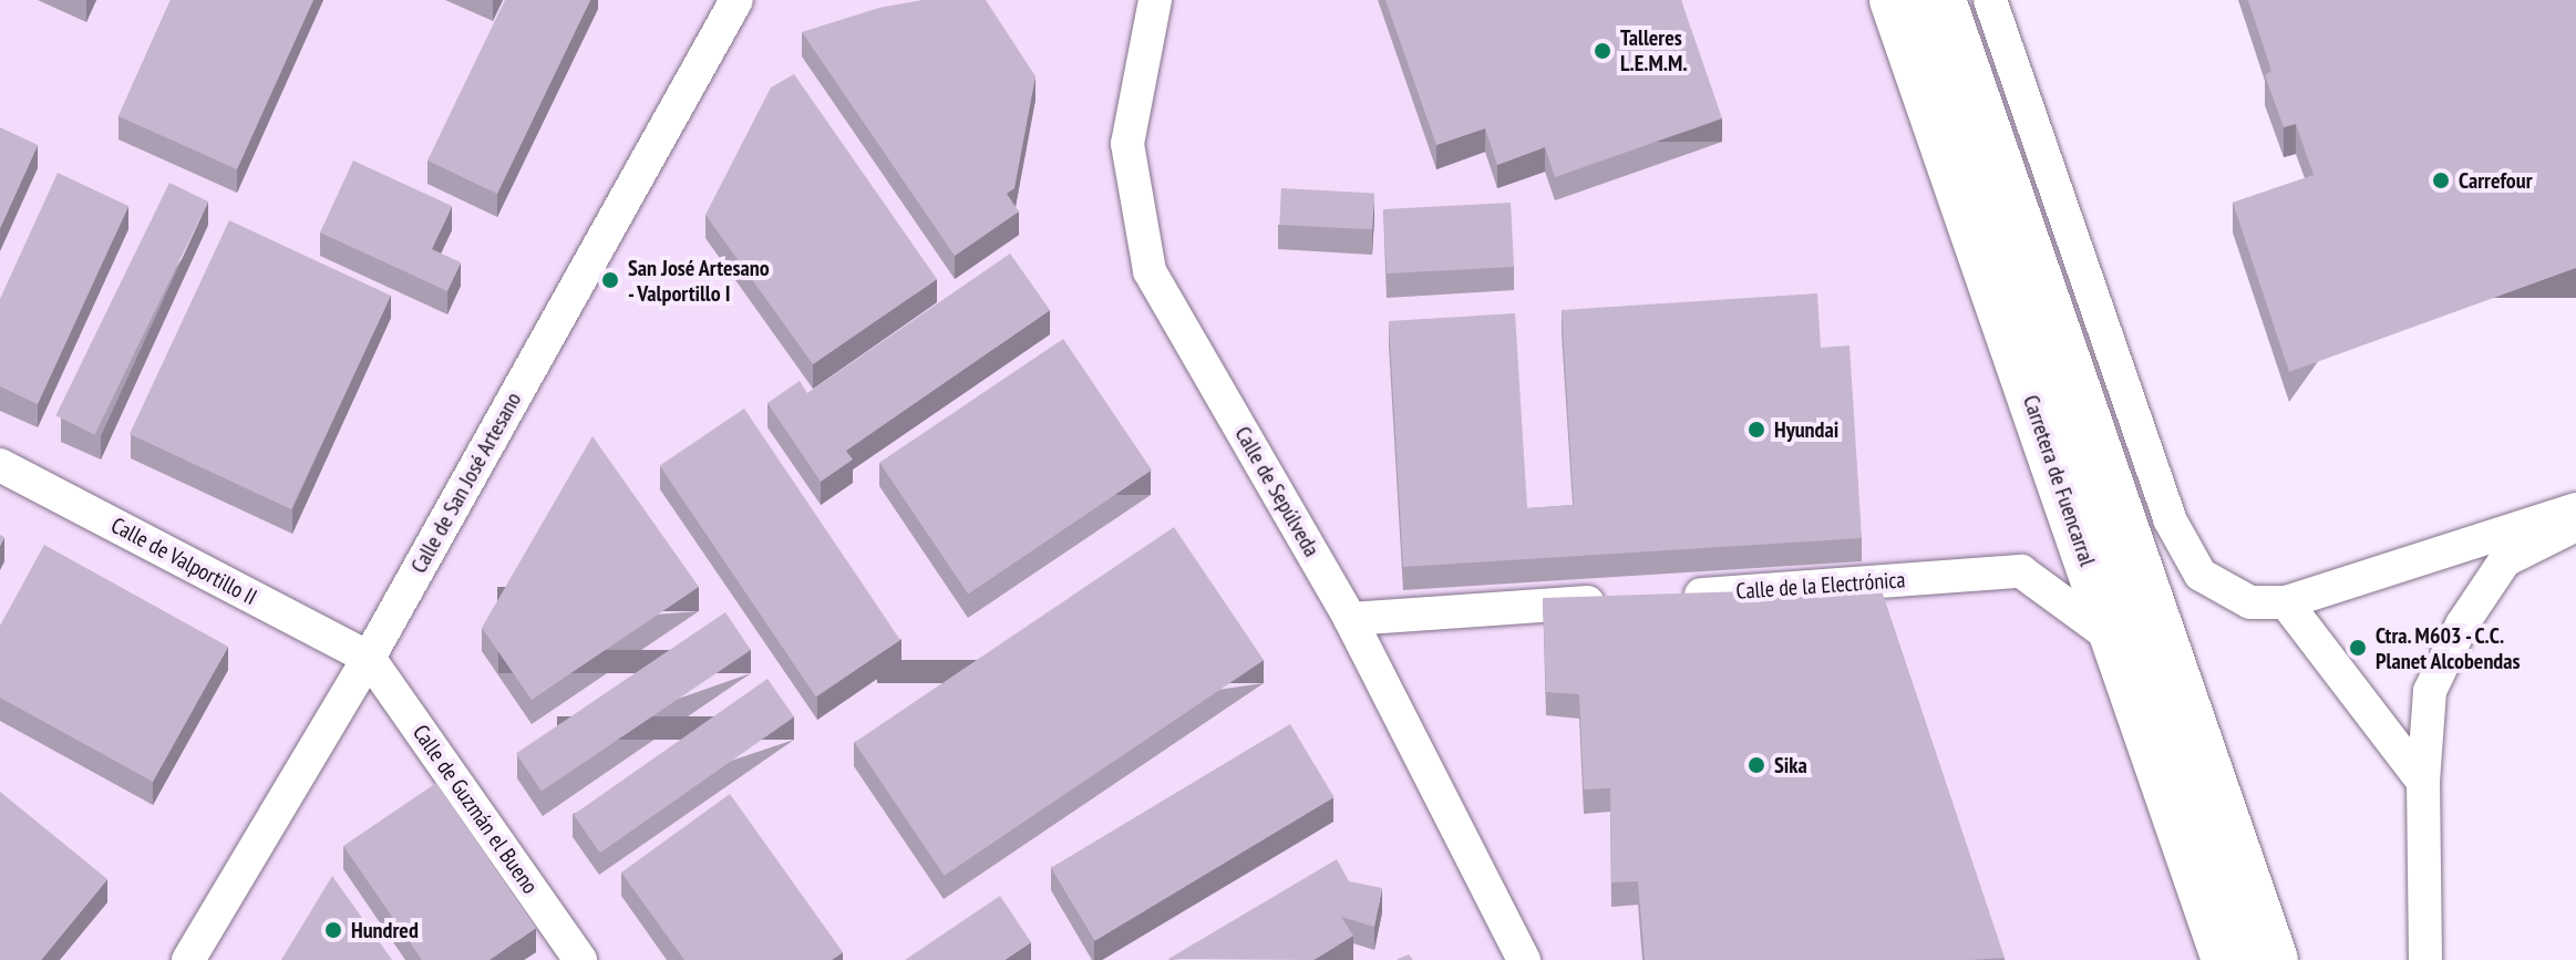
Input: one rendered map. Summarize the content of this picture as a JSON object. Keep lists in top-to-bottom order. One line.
{"streets":{"highway":["Carretera de Fuencarral"],"street":["Calle de San José Artesano","Calle de Sepúlveda","Calle de Valportillo II","Calle de la Electrónica","Calle de Guzmán el Bueno"]},"crossings":[["Carretera de Fuencarral","Calle de la Electrónica"],["Calle de San José Artesano","Calle de Valportillo II"],["Calle de San José Artesano","Calle de Guzmán el Bueno"],["Calle de Valportillo II","Calle de Guzmán el Bueno"]],"places":["Talleres L.E.M.M.","Carrefour","San José Artesano - Valportillo I","Hyundai","Ctra. M603 - C.C. Planet Alcobendas","Sika","Hundred"]}
